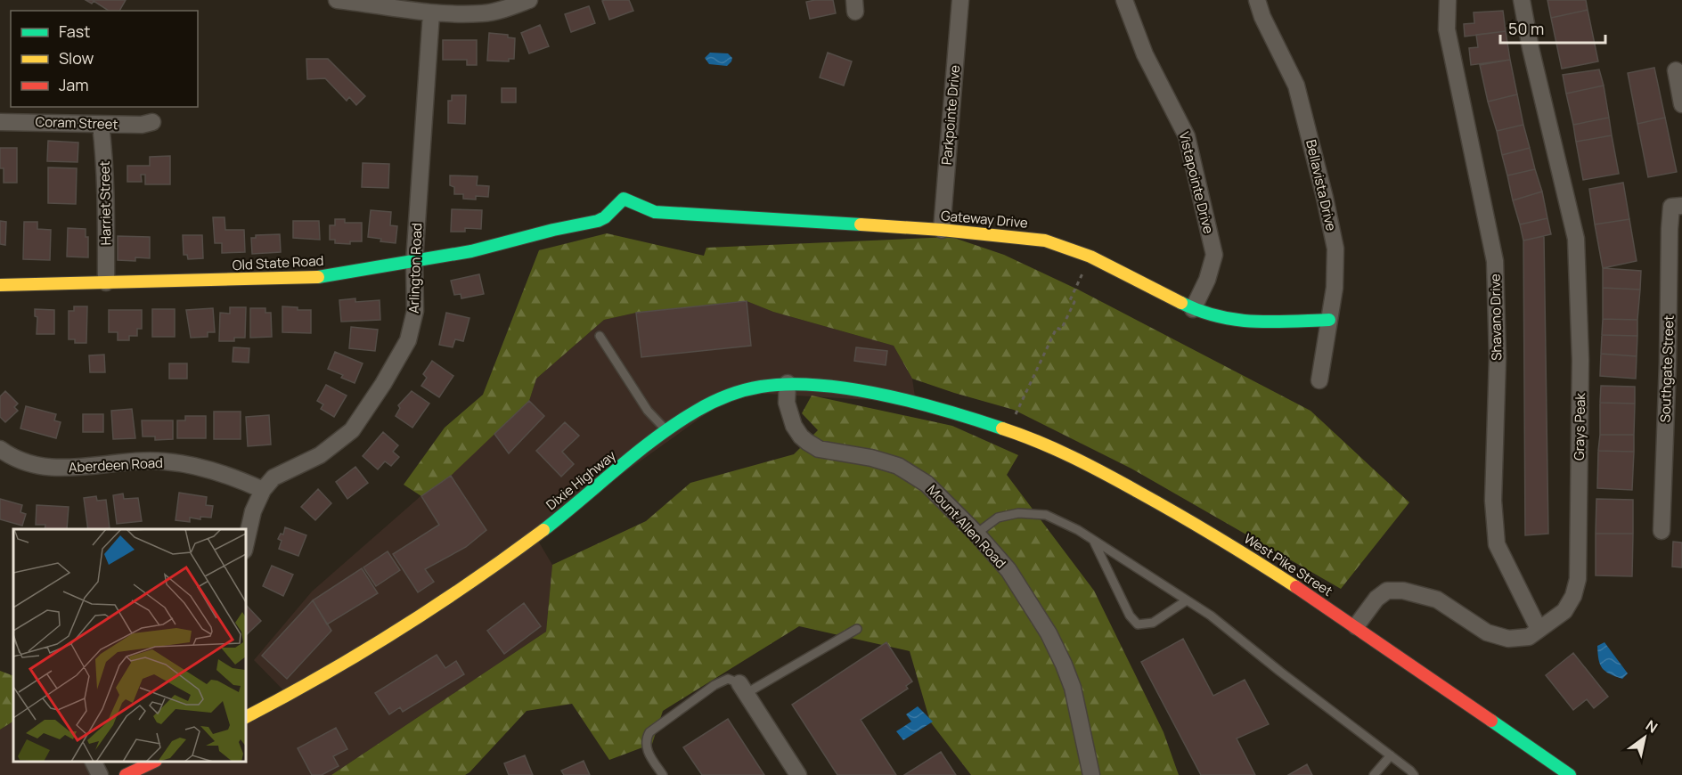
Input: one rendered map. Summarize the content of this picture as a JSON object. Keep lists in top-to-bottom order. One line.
{"streets":{"main road":["Gateway Drive","Old State Road","Dixie Highway","West Pike Street"],"street":["Parkpointe Drive","Coram Street","Vistapointe Drive","Bellavista Drive","Harriet Street","Arlington Road","Shavano Drive","Southgate Street","Grays Peak","Aberdeen Road","Mount Allen Road"]},"crossings":[["Parkpointe Drive","Gateway Drive"],["Coram Street","Harriet Street"],["Vistapointe Drive","Gateway Drive"],["Bellavista Drive","Gateway Drive"],["Harriet Street","Old State Road"],["Gateway Drive","Old State Road"],["Old State Road","Arlington Road"],["Arlington Road","Aberdeen Road"],["Shavano Drive","Grays Peak"],["Grays Peak","West Pike Street"],["Dixie Highway","Mount Allen Road"],["Dixie Highway","West Pike Street"]],"legend":["Fast","Slow","Jam"],"scale_bar":"50 m","north":"top right"}
